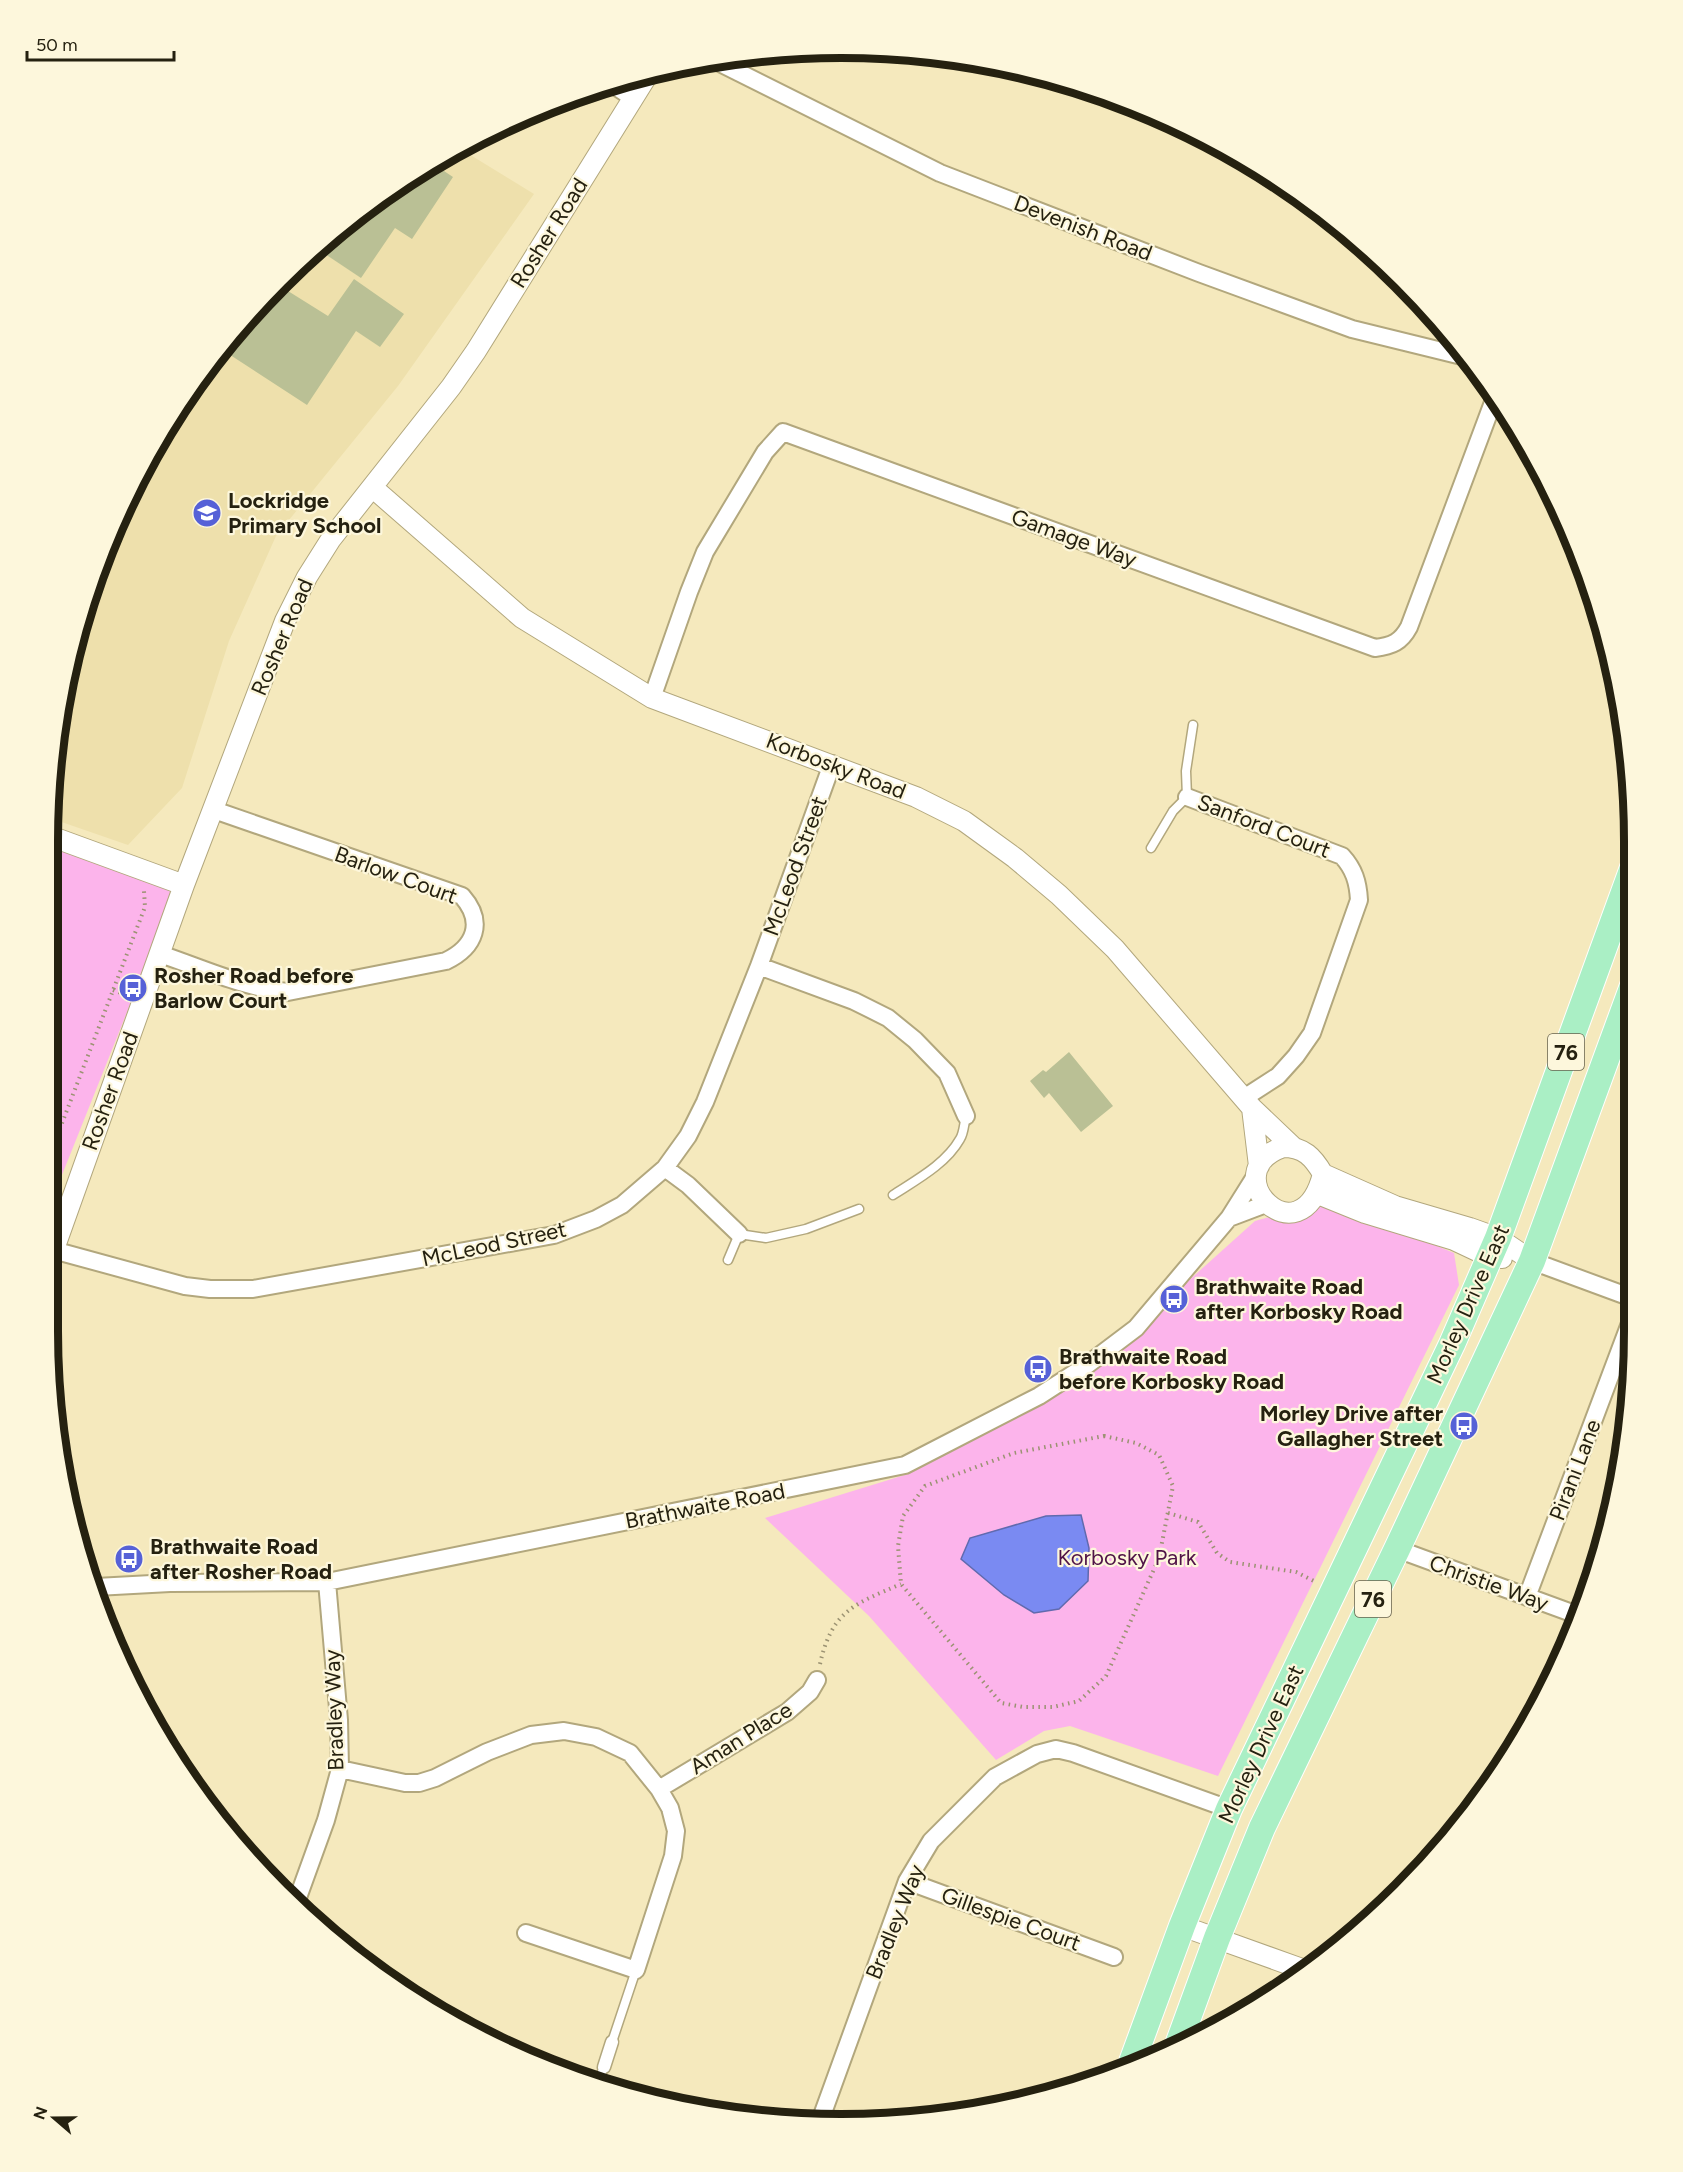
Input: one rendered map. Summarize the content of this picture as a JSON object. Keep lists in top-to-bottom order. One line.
{"streets":{"main road":["76","Morley Drive East"],"street":["Devenish Road","Rosher Road","Gamage Way","Korbosky Road","Sanford Court","McLeod Street","Barlow Court","Pirani Lane","Brathwaite Road","Christie Way","Bradley Way","Aman Place","Gillespie Court"]},"crossings":[["Rosher Road","Korbosky Road"],["Rosher Road","Barlow Court"],["Gamage Way","Korbosky Road"],["Korbosky Road","Sanford Court"],["Korbosky Road","McLeod Street"],["Korbosky Road","Brathwaite Road"],["Morley Drive East","Christie Way"],["Morley Drive East","Bradley Way"],["Pirani Lane","Christie Way"],["Brathwaite Road","Bradley Way"],["Bradley Way","Gillespie Court"]],"parks":["Korbosky Park"],"places":{"school or university":["Lockridge Primary School"],"bus stop":["Rosher Road before Barlow Court","Brathwaite Road after Korbosky Road","Brathwaite Road before Korbosky Road","Morley Drive after Gallagher Street","Brathwaite Road after Rosher Road"]},"scale_bar":"50 m","north":"left"}
